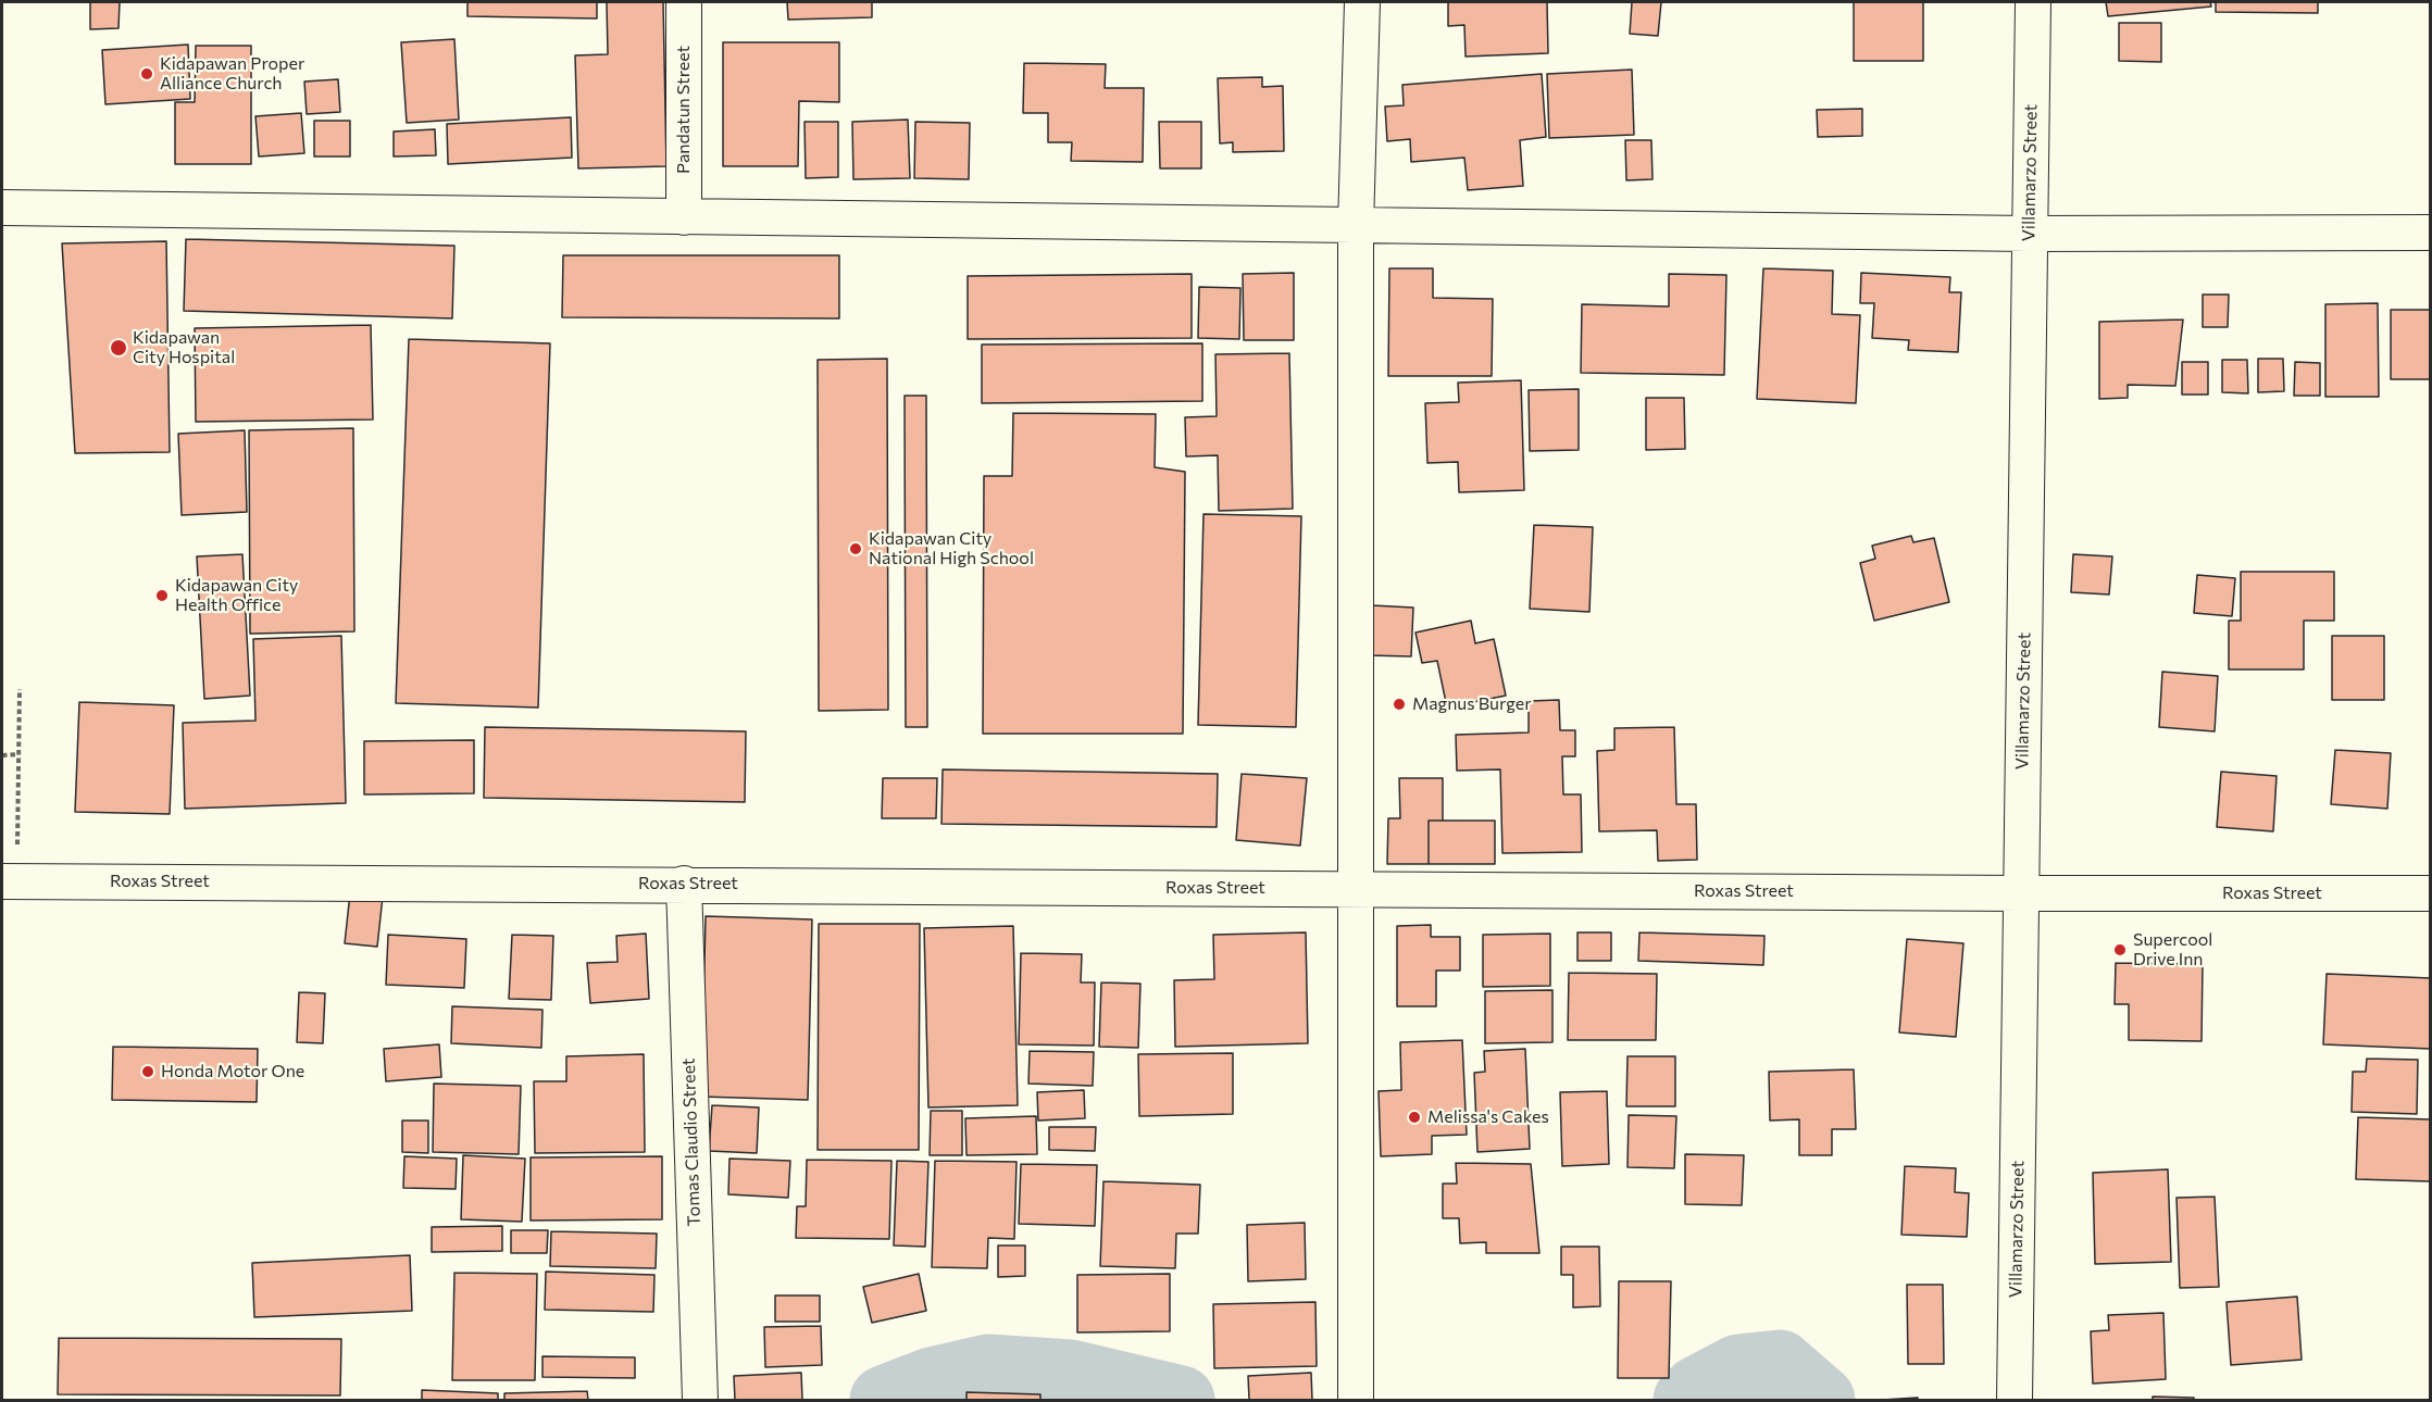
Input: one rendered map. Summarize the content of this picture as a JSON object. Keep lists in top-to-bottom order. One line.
{"streets":{"street":["Pandatun Street","Villamarzo Street","Roxas Street","Tomas Claudio Street"]},"crossings":[["Villamarzo Street","Roxas Street"],["Roxas Street","Tomas Claudio Street"]],"places":["Kidapawan Proper Alliance Church","Kidapawan City Hospital","Kidapawan City National High School","Kidapawan City Health Office","Magnus Burger","Supercool Drive Inn","Honda Motor One","Melissa's Cakes"]}
